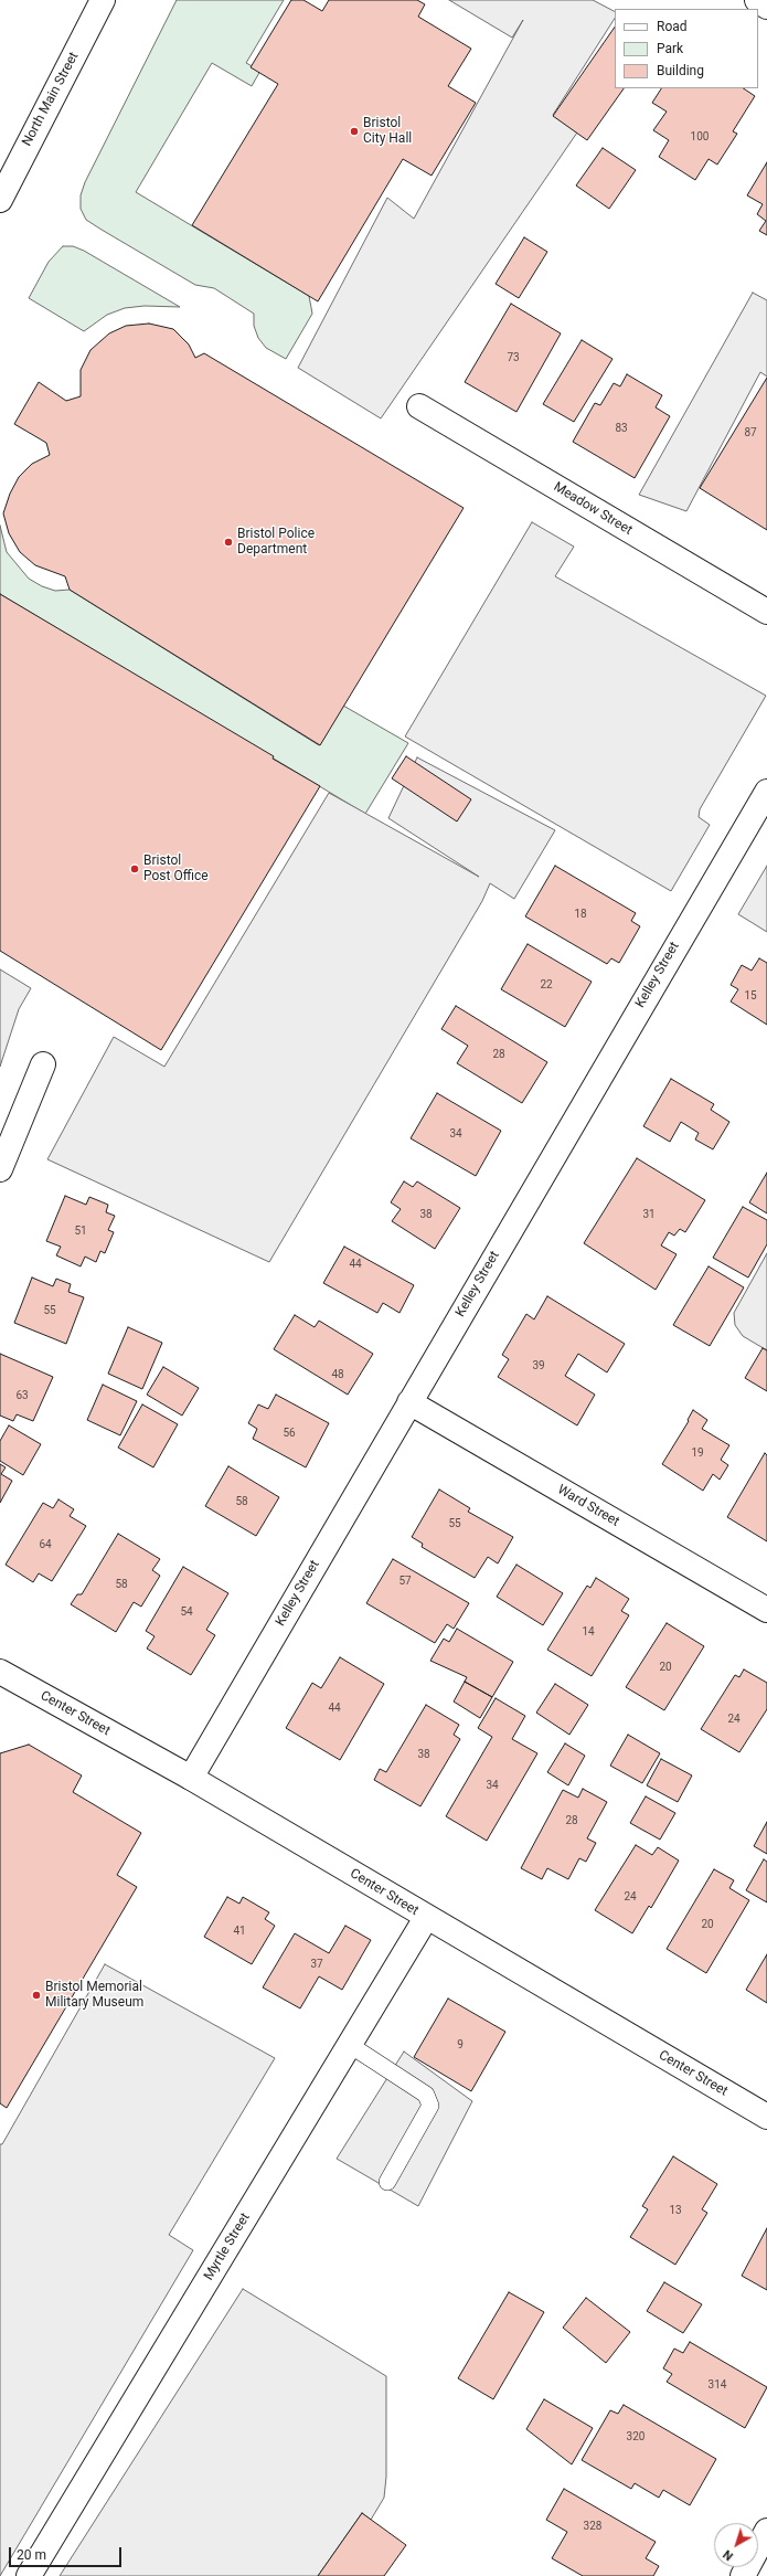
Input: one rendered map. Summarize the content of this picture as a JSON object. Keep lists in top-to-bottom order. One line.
{"streets":{"street":["North Main Street","Meadow Street","Kelley Street","Ward Street","Center Street","Myrtle Street"]},"crossings":[["Kelley Street","Ward Street"],["Kelley Street","Center Street"],["Center Street","Myrtle Street"]],"places":["Bristol City Hall","Bristol Police Department","Bristol Post Office","Bristol Memorial Military Museum"],"house_numbers":["100","73","83","87","18","22","15","28","34","38","31","51","44","55","39","48","63","56","19","58","55","64","57","58","54","14","20","44","24","38","34","28","24","20","41","37","9","13","314","320","328"],"legend":["Road","Park","Building"],"scale_bar":"20 m","north":"bottom left"}
